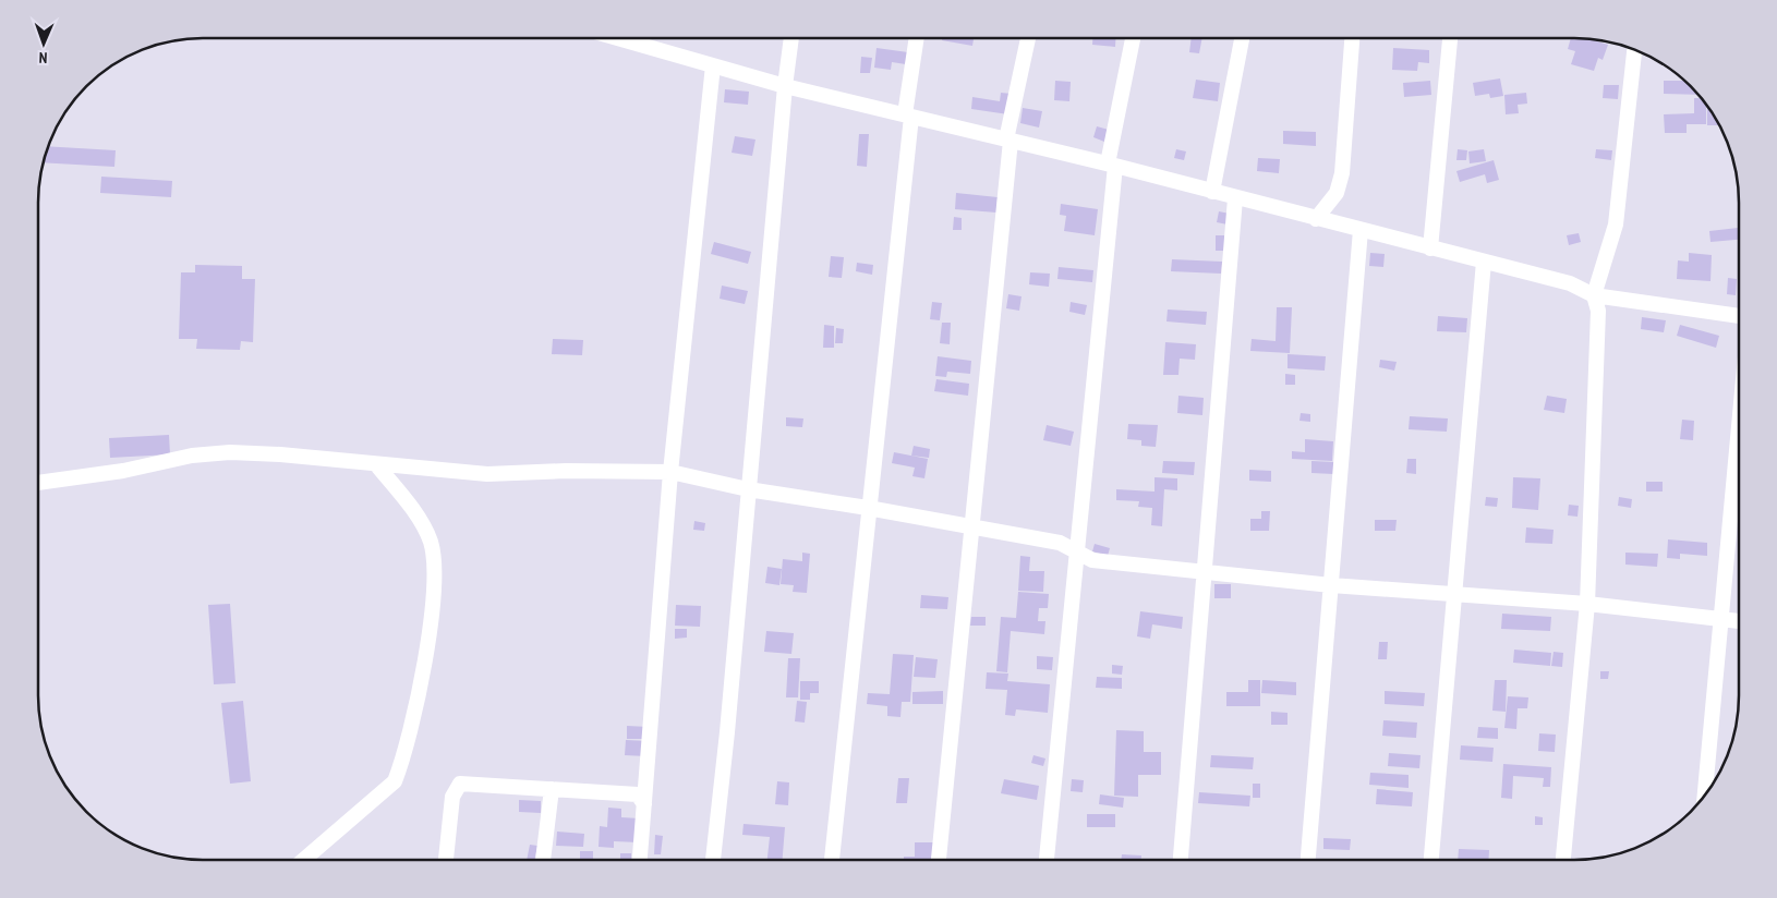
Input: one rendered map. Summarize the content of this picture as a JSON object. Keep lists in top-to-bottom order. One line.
{"north":"bottom"}
